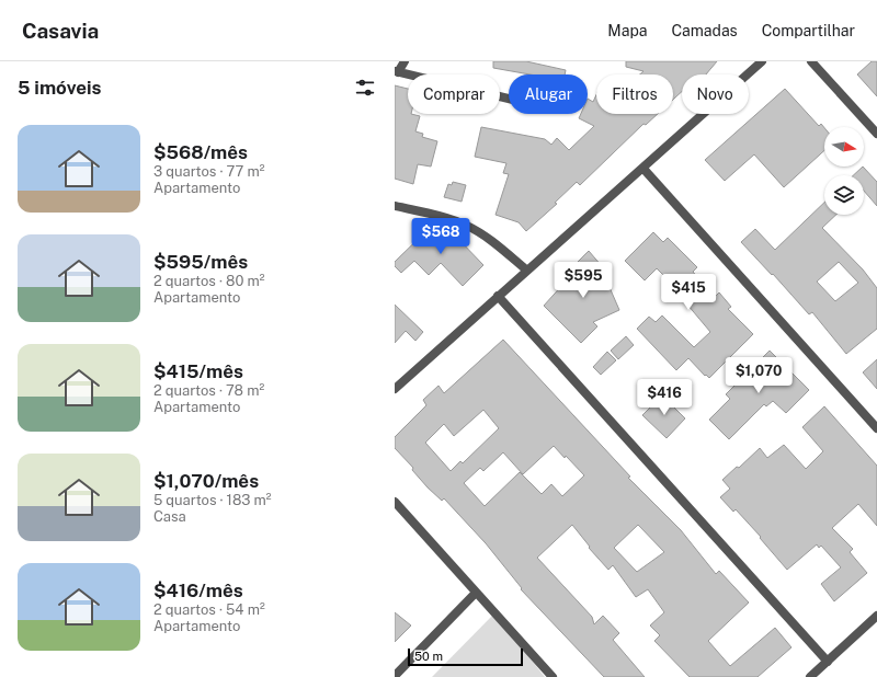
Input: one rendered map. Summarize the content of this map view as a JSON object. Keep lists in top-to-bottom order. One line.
{"scale_bar":"50 m","north":"right","page":{"header":"Casavia","nav":["Mapa","Camadas","Compartilhar"],"heading":"5 imóveis","chip":["Comprar","Alugar","Filtros","Novo"],"list":[{"name":"$568/mês","note":"3 quartos · 77 m² · Apartamento"},{"name":"$595/mês","note":"2 quartos · 80 m² · Apartamento"},{"name":"$415/mês","note":"2 quartos · 78 m² · Apartamento"},{"name":"$1,070/mês","note":"5 quartos · 183 m² · Casa"},{"name":"$416/mês","note":"2 quartos · 54 m² · Apartamento"}],"price":["$568","$595","$415","$1,070","$416"],"scale":"50 m"}}
